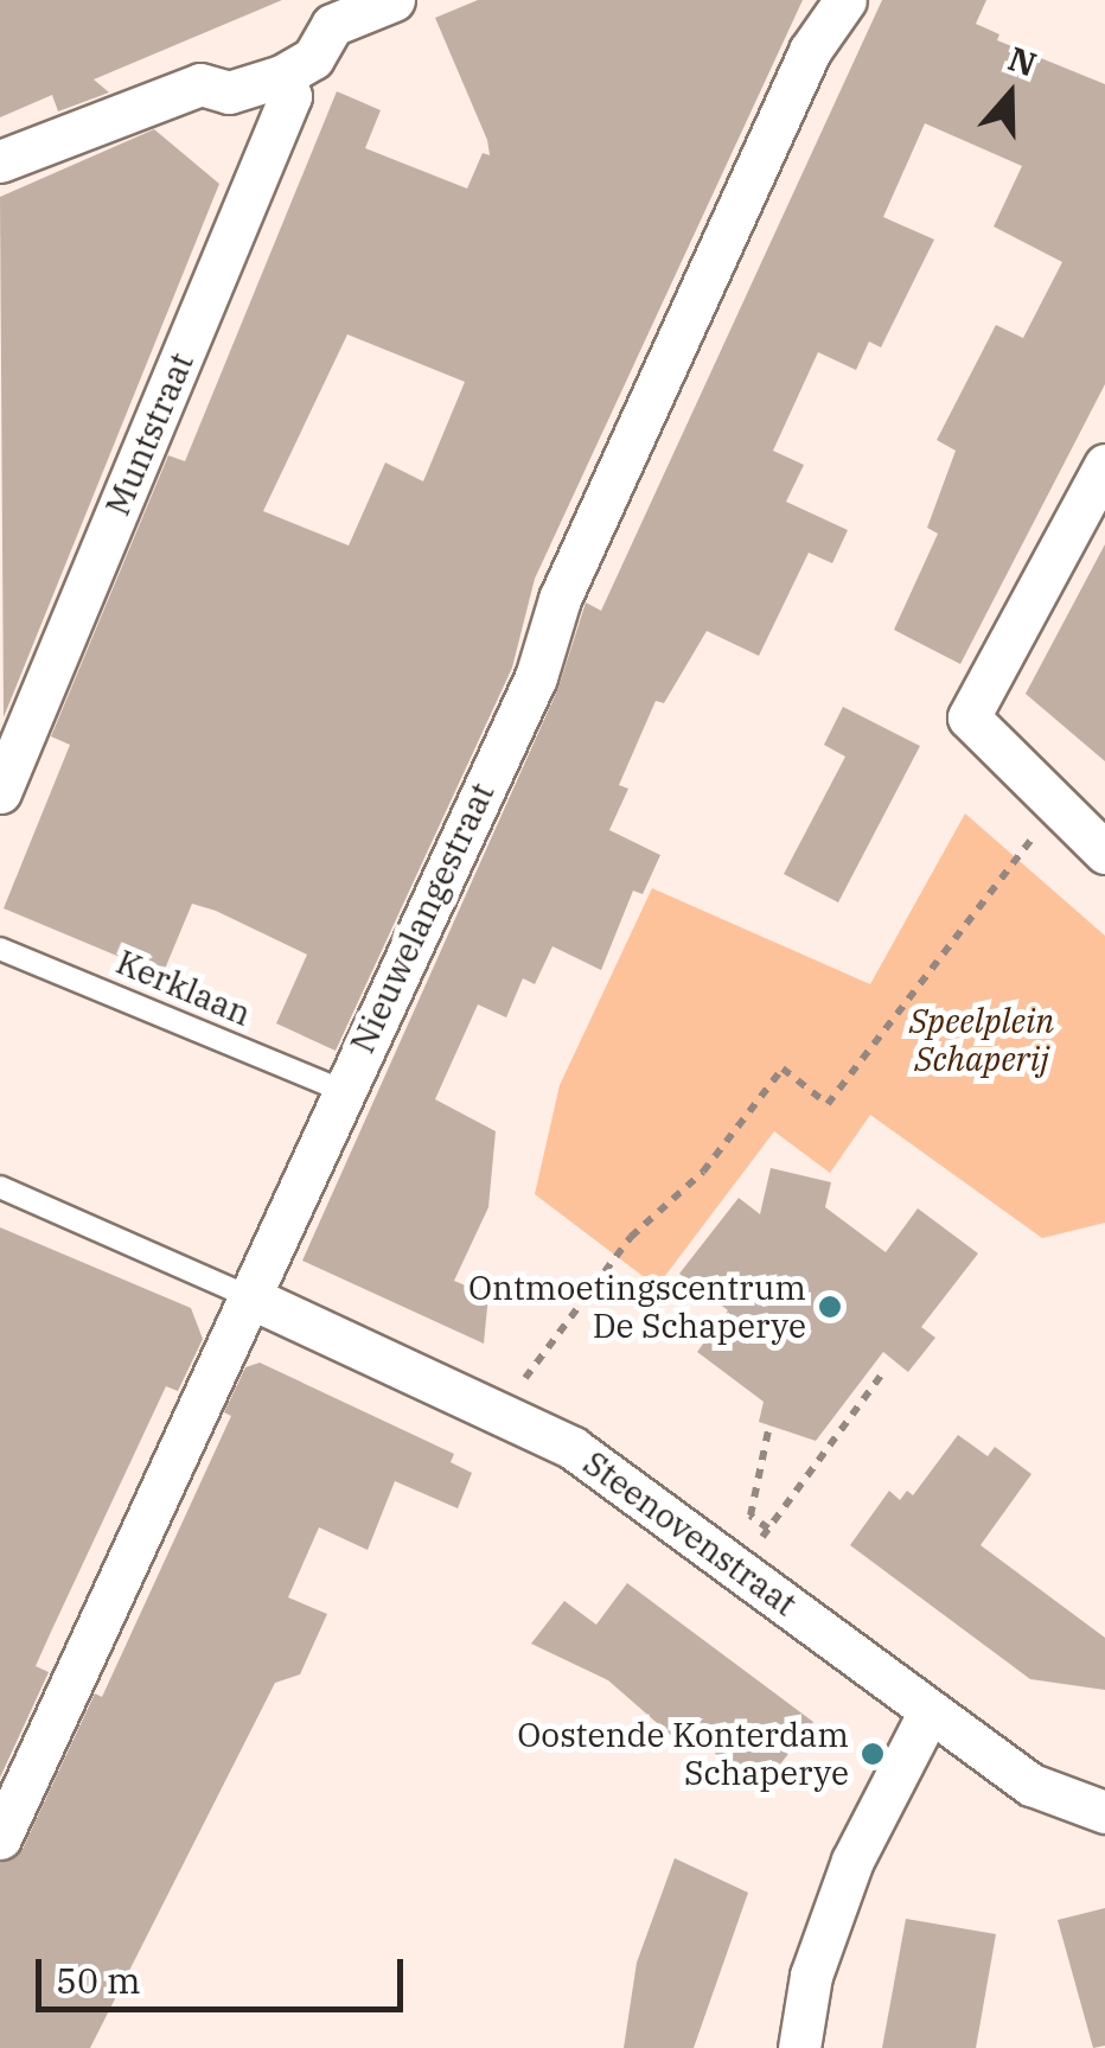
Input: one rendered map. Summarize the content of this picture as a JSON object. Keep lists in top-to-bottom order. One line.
{"streets":{"street":["Muntstraat","Nieuwelangestraat","Steenovenstraat"],"lane":["Kerklaan"]},"crossings":[["Nieuwelangestraat","Kerklaan"],["Nieuwelangestraat","Steenovenstraat"]],"parks":["Speelplein Schaperij"],"places":["Ontmoetingscentrum De Schaperye","Oostende Konterdam Schaperye"],"scale_bar":"50 m","north":"top"}
